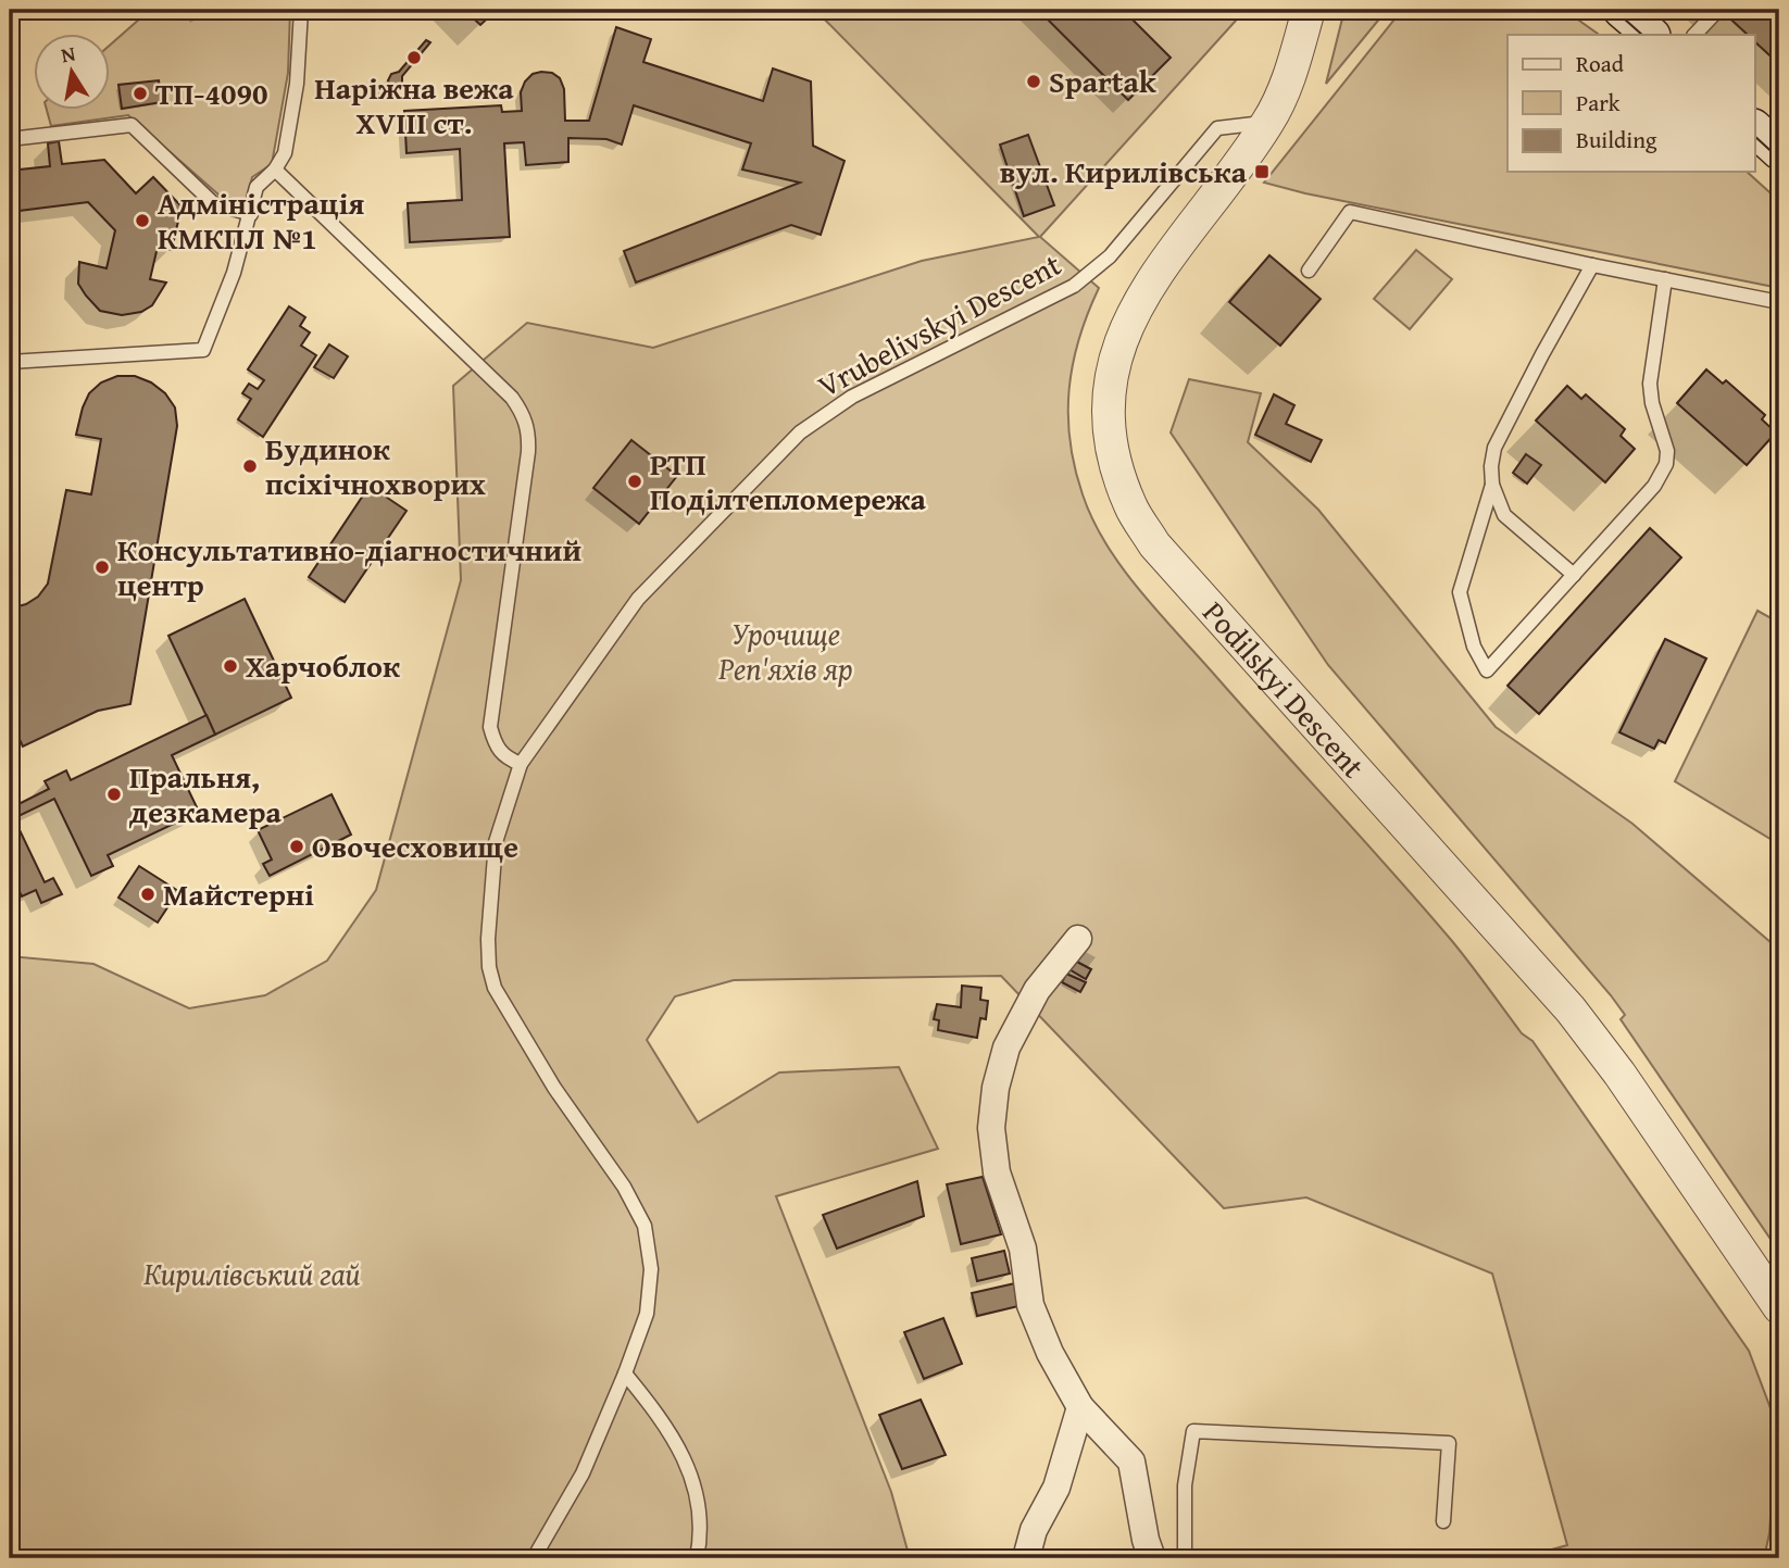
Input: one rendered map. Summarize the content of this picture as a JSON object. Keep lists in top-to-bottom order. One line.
{"streets":{"street":["Podilskyi Descent"],"lane":["Vrubelivskyi Descent"]},"crossings":[["Vrubelivskyi Descent","Podilskyi Descent"]],"parks":["Урочище Реп'яхів яр","Кирилівський гай"],"places":{"other":["Наріжна вежа XVIII ст.","Spartak","ТП-4090","Адміністрація КМКПЛ №1","Будинок псіхічнохворих","РТП Поділтепломережа","Консультативно-діагностичний центр","Харчоблок","Пральня, дезкамера","Овочесховище","Майстерні"],"transit":["вул. Кирилівська"]},"legend":["Road","Park","Building"],"north":"top"}
